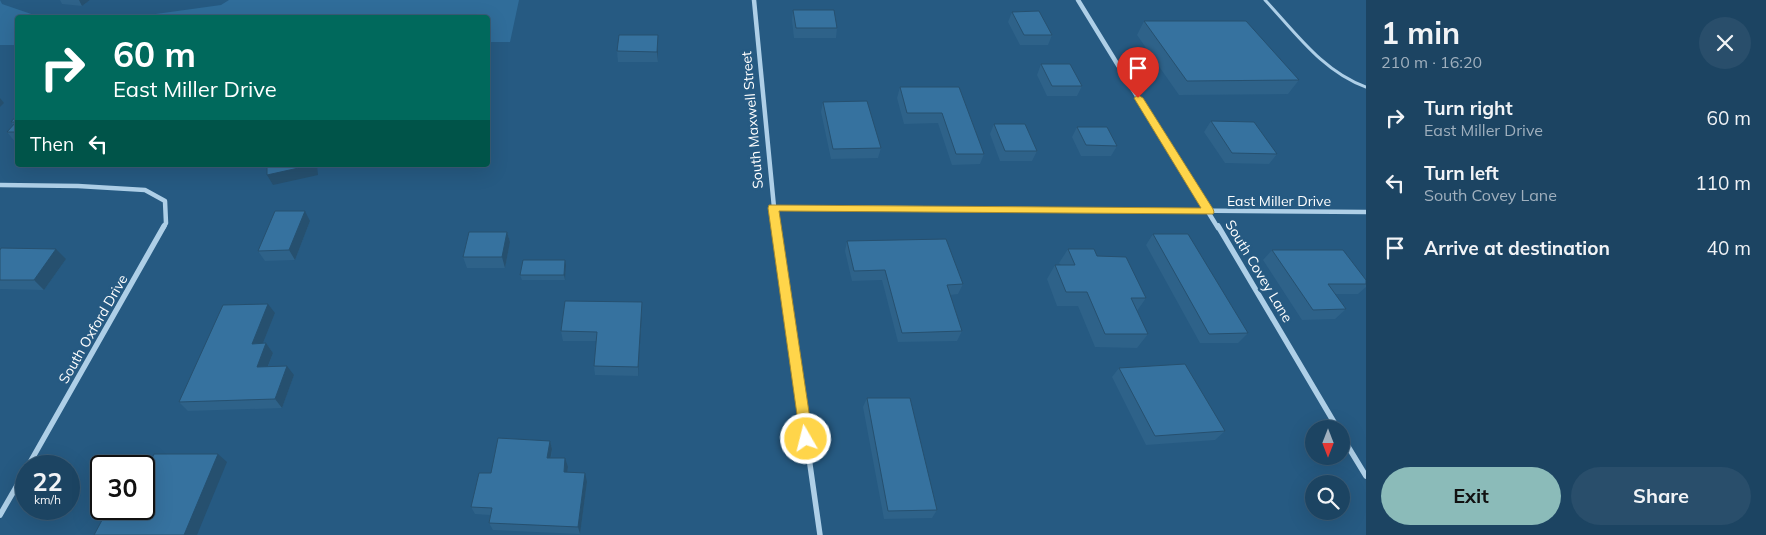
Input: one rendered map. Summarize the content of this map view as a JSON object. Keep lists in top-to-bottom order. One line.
{"streets":{"street":["South Maxwell Street","East Miller Drive","South Covey Lane","South Oxford Drive"]},"crossings":[["South Maxwell Street","East Miller Drive"],["East Miller Drive","South Covey Lane"]],"north":"bottom","page":{"heading":["1 min","210 m · 16:20"],"turn":["60 m","East Miller Drive"],"list":[{"name":"Turn right","note":"East Miller Drive","value":"60 m"},{"name":"Turn left","note":"South Covey Lane","value":"110 m"},{"name":"Arrive at destination","value":"40 m"}],"then":"Then","speed":"22 km/h","limit":"30","buttons":["Exit","Share"]}}
